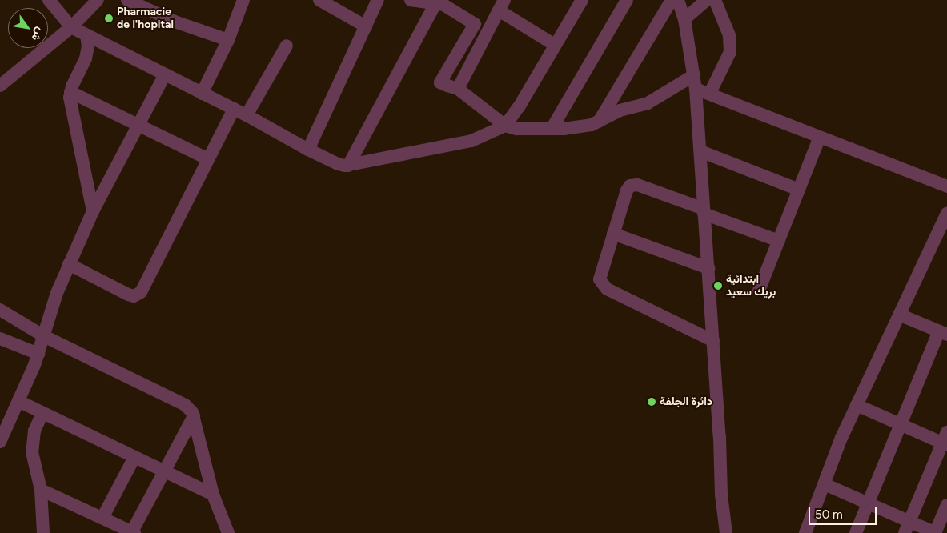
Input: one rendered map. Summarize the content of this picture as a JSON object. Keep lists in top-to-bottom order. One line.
{"places":["Pharmacie de l'hopital","ابتدائية بريك سعيد","دائرة الجلفة"],"scale_bar":"50 m","north":"bottom right"}
